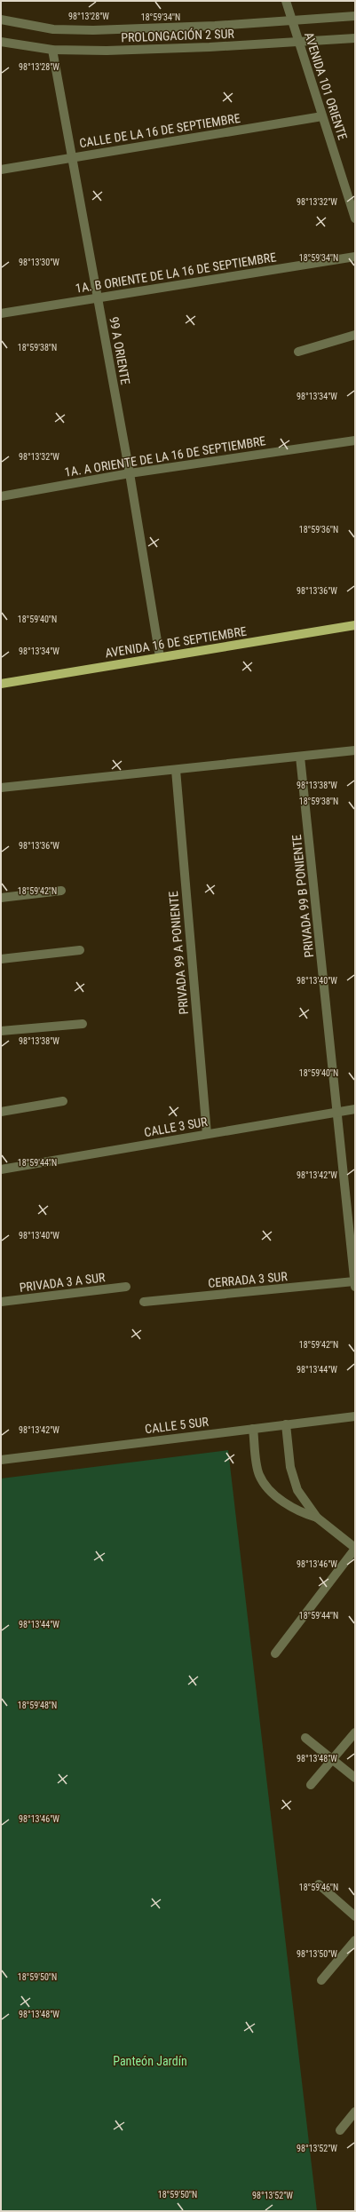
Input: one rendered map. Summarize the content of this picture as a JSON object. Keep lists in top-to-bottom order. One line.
{"streets":{"main road":["AVENIDA 16 DE SEPTIEMBRE"],"street":["PROLONGACIÓN 2 SUR","AVENIDA 101 ORIENTE","CALLE DE LA 16 DE SEPTIEMBRE","1A. B ORIENTE DE LA 16 DE SEPTIEMBRE","99 A ORIENTE","1A. A ORIENTE DE LA 16 DE SEPTIEMBRE","PRIVADA 99 B PONIENTE","PRIVADA 99 A PONIENTE","CALLE 3 SUR","CERRADA 3 SUR","PRIVADA 3 A SUR","CALLE 5 SUR"]},"crossings":[["PROLONGACIÓN 2 SUR","AVENIDA 101 ORIENTE"],["PROLONGACIÓN 2 SUR","99 A ORIENTE"],["AVENIDA 101 ORIENTE","CALLE DE LA 16 DE SEPTIEMBRE"],["CALLE DE LA 16 DE SEPTIEMBRE","99 A ORIENTE"],["1A. B ORIENTE DE LA 16 DE SEPTIEMBRE","99 A ORIENTE"],["99 A ORIENTE","1A. A ORIENTE DE LA 16 DE SEPTIEMBRE"],["99 A ORIENTE","AVENIDA 16 DE SEPTIEMBRE"],["PRIVADA 99 B PONIENTE","CALLE 3 SUR"],["PRIVADA 99 B PONIENTE","CERRADA 3 SUR"],["PRIVADA 99 A PONIENTE","CALLE 3 SUR"]],"parks":["Panteón Jardín"],"coordinates":["98°13'28\"W","18°59'34\"N","98°13'32\"W","98°13'30\"W","18°59'38\"N","98°13'34\"W","18°59'36\"N","98°13'36\"W","18°59'40\"N","98°13'38\"W","18°59'42\"N","98°13'40\"W","18°59'44\"N","98°13'42\"W","98°13'44\"W","98°13'46\"W","18°59'48\"N","98°13'48\"W","18°59'46\"N","98°13'50\"W","18°59'50\"N","98°13'52\"W"]}
